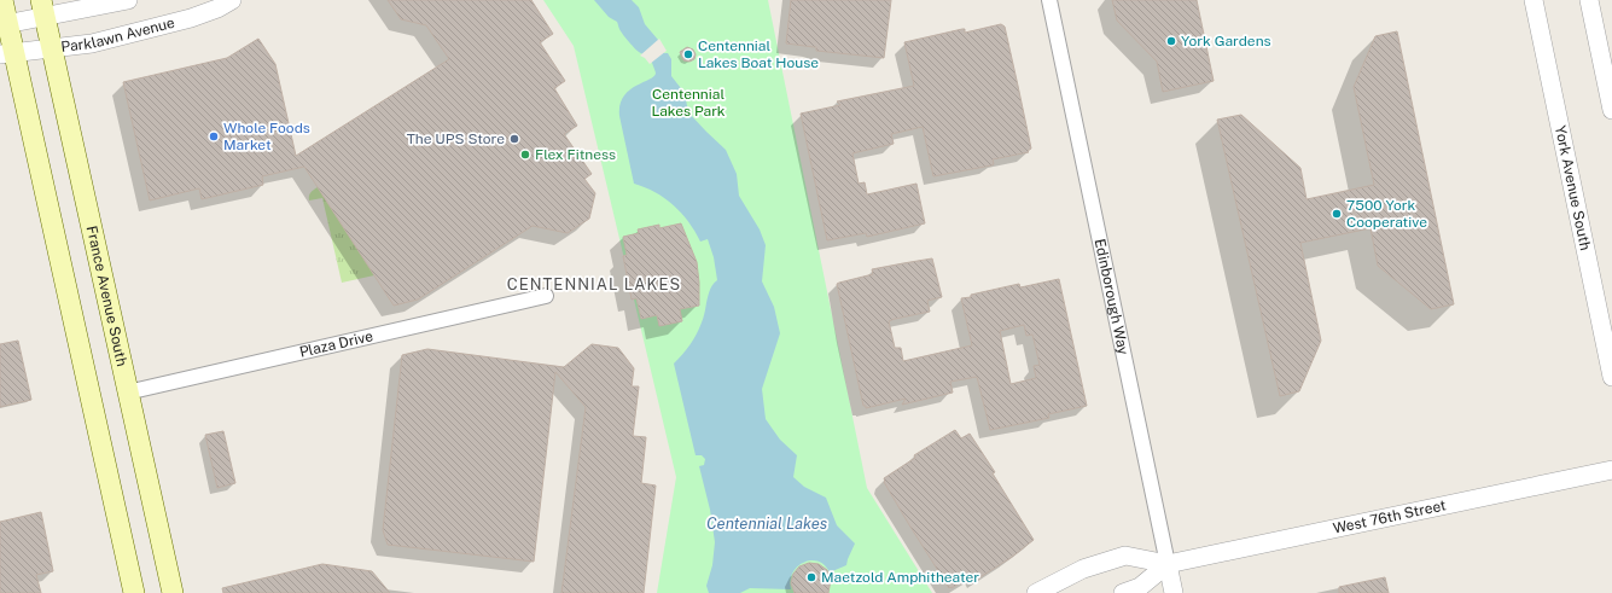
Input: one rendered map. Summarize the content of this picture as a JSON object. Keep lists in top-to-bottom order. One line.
{"streets":{"main road":["France Avenue South"],"street":["Parklawn Avenue","York Avenue South","Edinborough Way","Plaza Drive","West 76th Street"]},"crossings":[["Parklawn Avenue","France Avenue South"],["France Avenue South","Plaza Drive"],["Edinborough Way","West 76th Street"]],"districts":["CENTENNIAL LAKES"],"water":["Centennial Lakes"],"parks":["Centennial Lakes Park"],"places":["York Gardens","Centennial Lakes Boat House","Whole Foods Market","The UPS Store","Flex Fitness","7500 York Cooperative","Maetzold Amphitheater"]}
